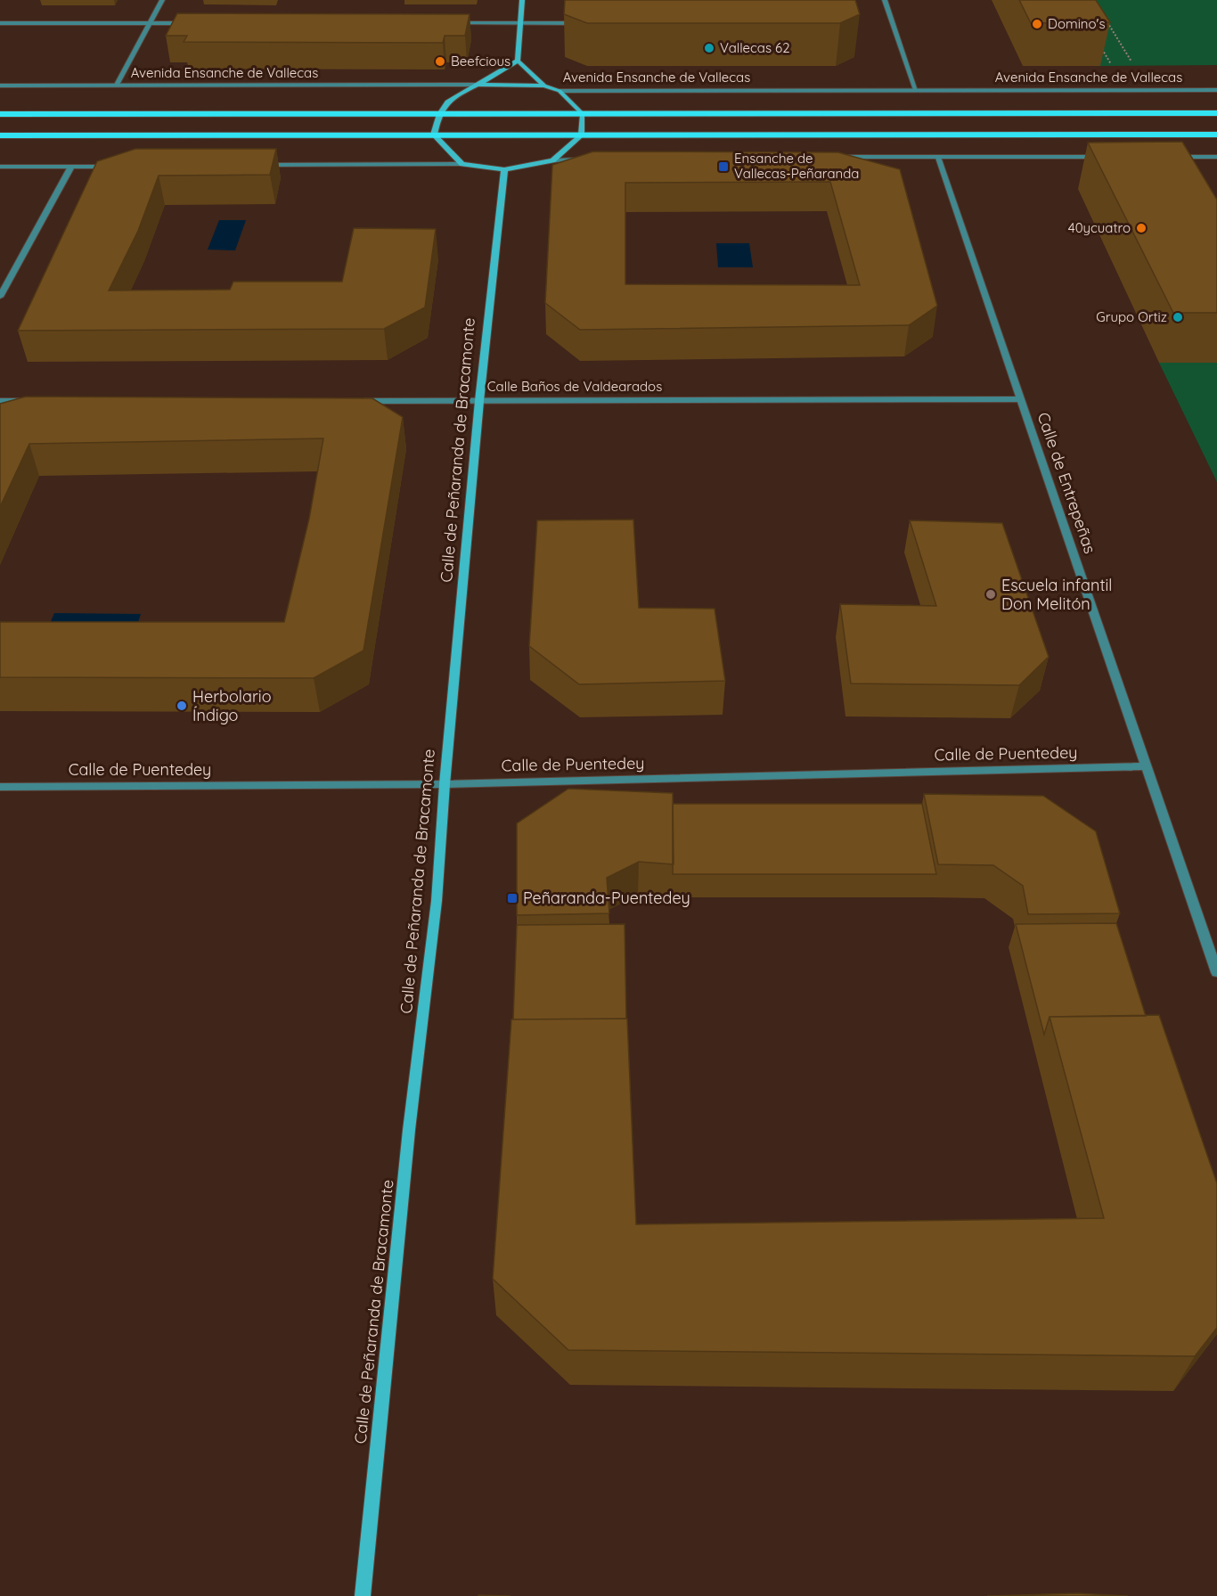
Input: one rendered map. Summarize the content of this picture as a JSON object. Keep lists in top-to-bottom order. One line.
{"streets":{"main road":["Avenida Ensanche de Vallecas","Calle de Peñaranda de Bracamonte"],"street":["Calle Baños de Valdearados","Calle de Entrepeñas","Calle de Puentedey"]},"crossings":[["Calle Baños de Valdearados","Calle de Peñaranda de Bracamonte"],["Calle Baños de Valdearados","Calle de Entrepeñas"],["Calle de Peñaranda de Bracamonte","Calle de Puentedey"],["Calle de Entrepeñas","Calle de Puentedey"]],"places":{"other":["Domino's","Vallecas 62","Beefcious","40ycuatro","Grupo Ortiz","Escuela infantil Don Melitón","Herbolario Índigo"],"transit":["Ensanche de Vallecas-Peñaranda","Peñaranda-Puentedey"]}}
